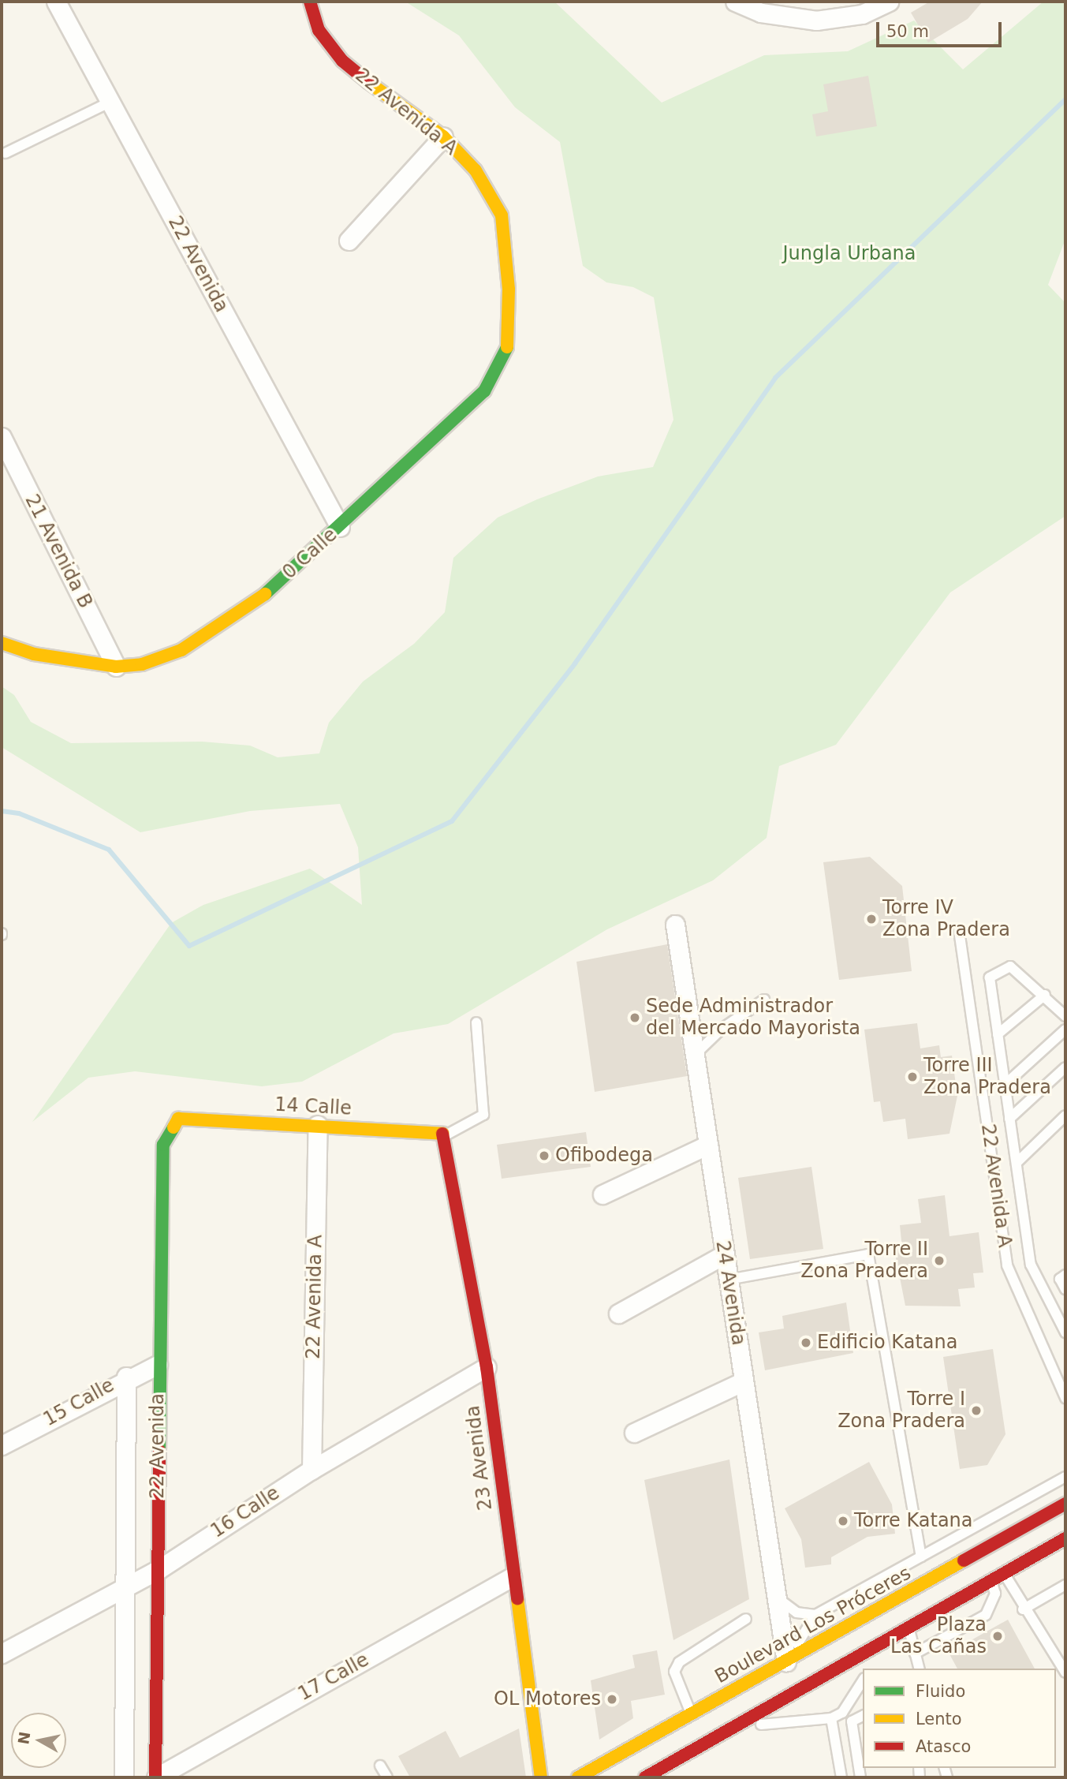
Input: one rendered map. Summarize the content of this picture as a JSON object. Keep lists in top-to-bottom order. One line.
{"streets":{"main road":["22 Avenida A","22 Avenida","0 Calle","14 Calle","23 Avenida","Boulevard Los Próceres"],"street":["21 Avenida B","24 Avenida","15 Calle","16 Calle","17 Calle"]},"crossings":[["22 Avenida A","0 Calle"],["22 Avenida A","14 Calle"],["22 Avenida A","16 Calle"],["22 Avenida","0 Calle"],["22 Avenida","14 Calle"],["22 Avenida","15 Calle"],["22 Avenida","16 Calle"],["22 Avenida","17 Calle"],["21 Avenida B","0 Calle"],["14 Calle","23 Avenida"],["24 Avenida","Boulevard Los Próceres"],["23 Avenida","16 Calle"],["23 Avenida","17 Calle"]],"parks":["Jungla Urbana"],"places":["Torre IV Zona Pradera","Sede Administrador del Mercado Mayorista","Torre III Zona Pradera","Ofibodega","Torre II Zona Pradera","Edificio Katana","Torre I Zona Pradera","Torre Katana","Plaza Las Cañas","OL Motores"],"legend":["Fluido","Lento","Atasco"],"scale_bar":"50 m","north":"left"}
